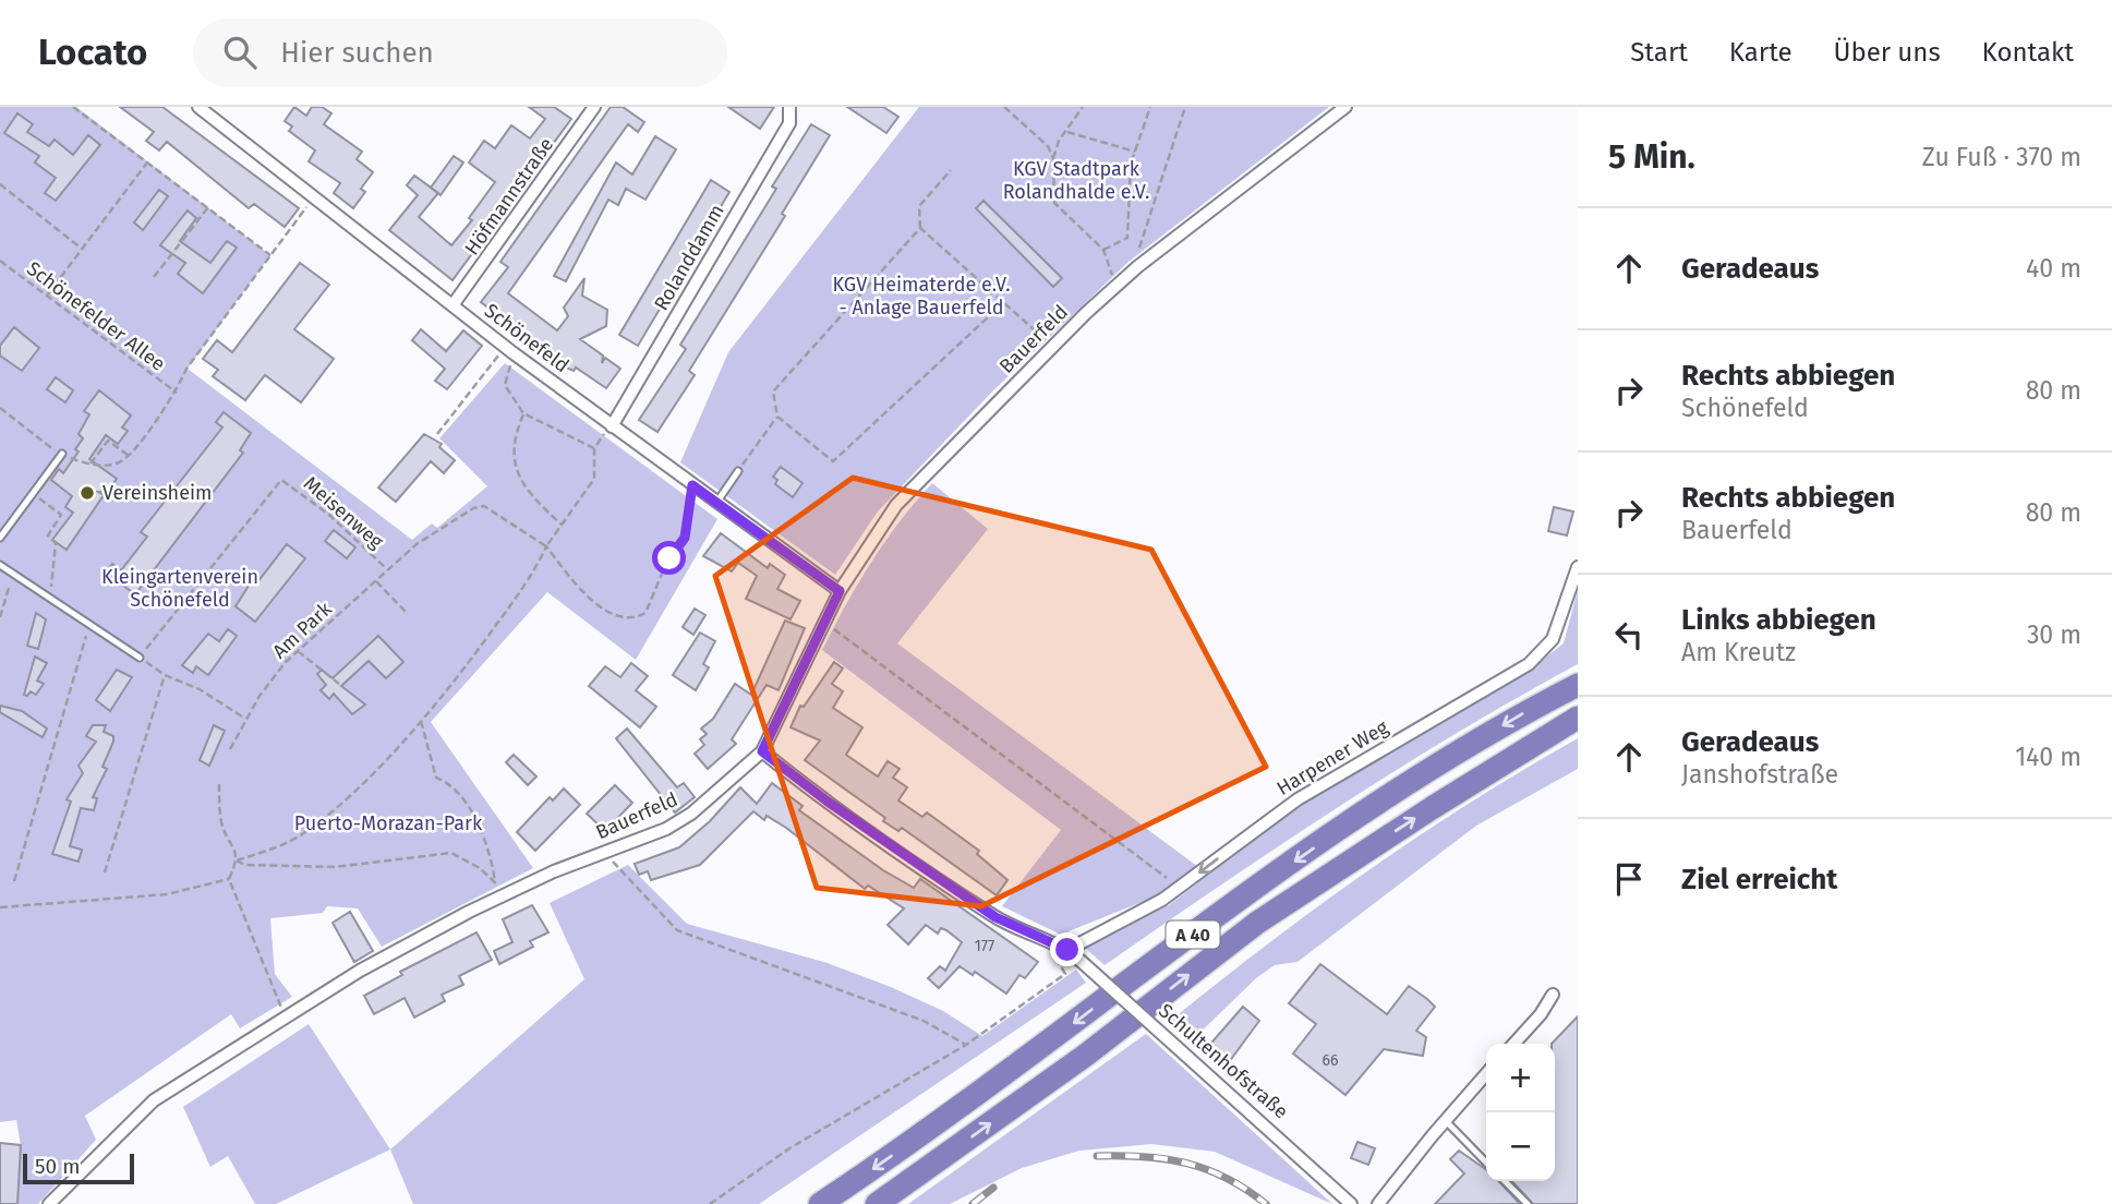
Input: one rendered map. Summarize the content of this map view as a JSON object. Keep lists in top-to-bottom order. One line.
{"streets":{"highway":["A 40"],"street":["Höfmannstraße","Rolanddamm","Schönefeld","Bauerfeld","Harpener Weg","Schultenhofstraße"],"path":["Schönefelder Allee","Meisenweg","Am Park"]},"crossings":[["Höfmannstraße","Schönefeld"],["Rolanddamm","Schönefeld"],["Schönefeld","Bauerfeld"],["Bauerfeld","Schultenhofstraße"],["Meisenweg","Am Park"],["Harpener Weg","Schultenhofstraße"]],"one_way":["Harpener Weg"],"parks":["KGV Stadtpark Rolandhalde e.V.","KGV Heimaterde e.V. - Anlage Bauerfeld","Kleingartenverein Schönefeld","Puerto-Morazan-Park"],"places":["Vereinsheim"],"house_numbers":["177","66"],"scale_bar":"50 m","page":{"header":"Locato","search":"Hier suchen","nav":["Start","Karte","Über uns","Kontakt"],"heading":["5 Min.","Zu Fuß · 370 m"],"list":[["Geradeaus","40 m"],["Rechts abbiegen","Schönefeld","80 m"],["Rechts abbiegen","Bauerfeld","80 m"],["Links abbiegen","Am Kreutz","30 m"],["Geradeaus","Janshofstraße","140 m"],"Ziel erreicht"],"map_buttons":["+","−"],"scale":"50 m"}}
